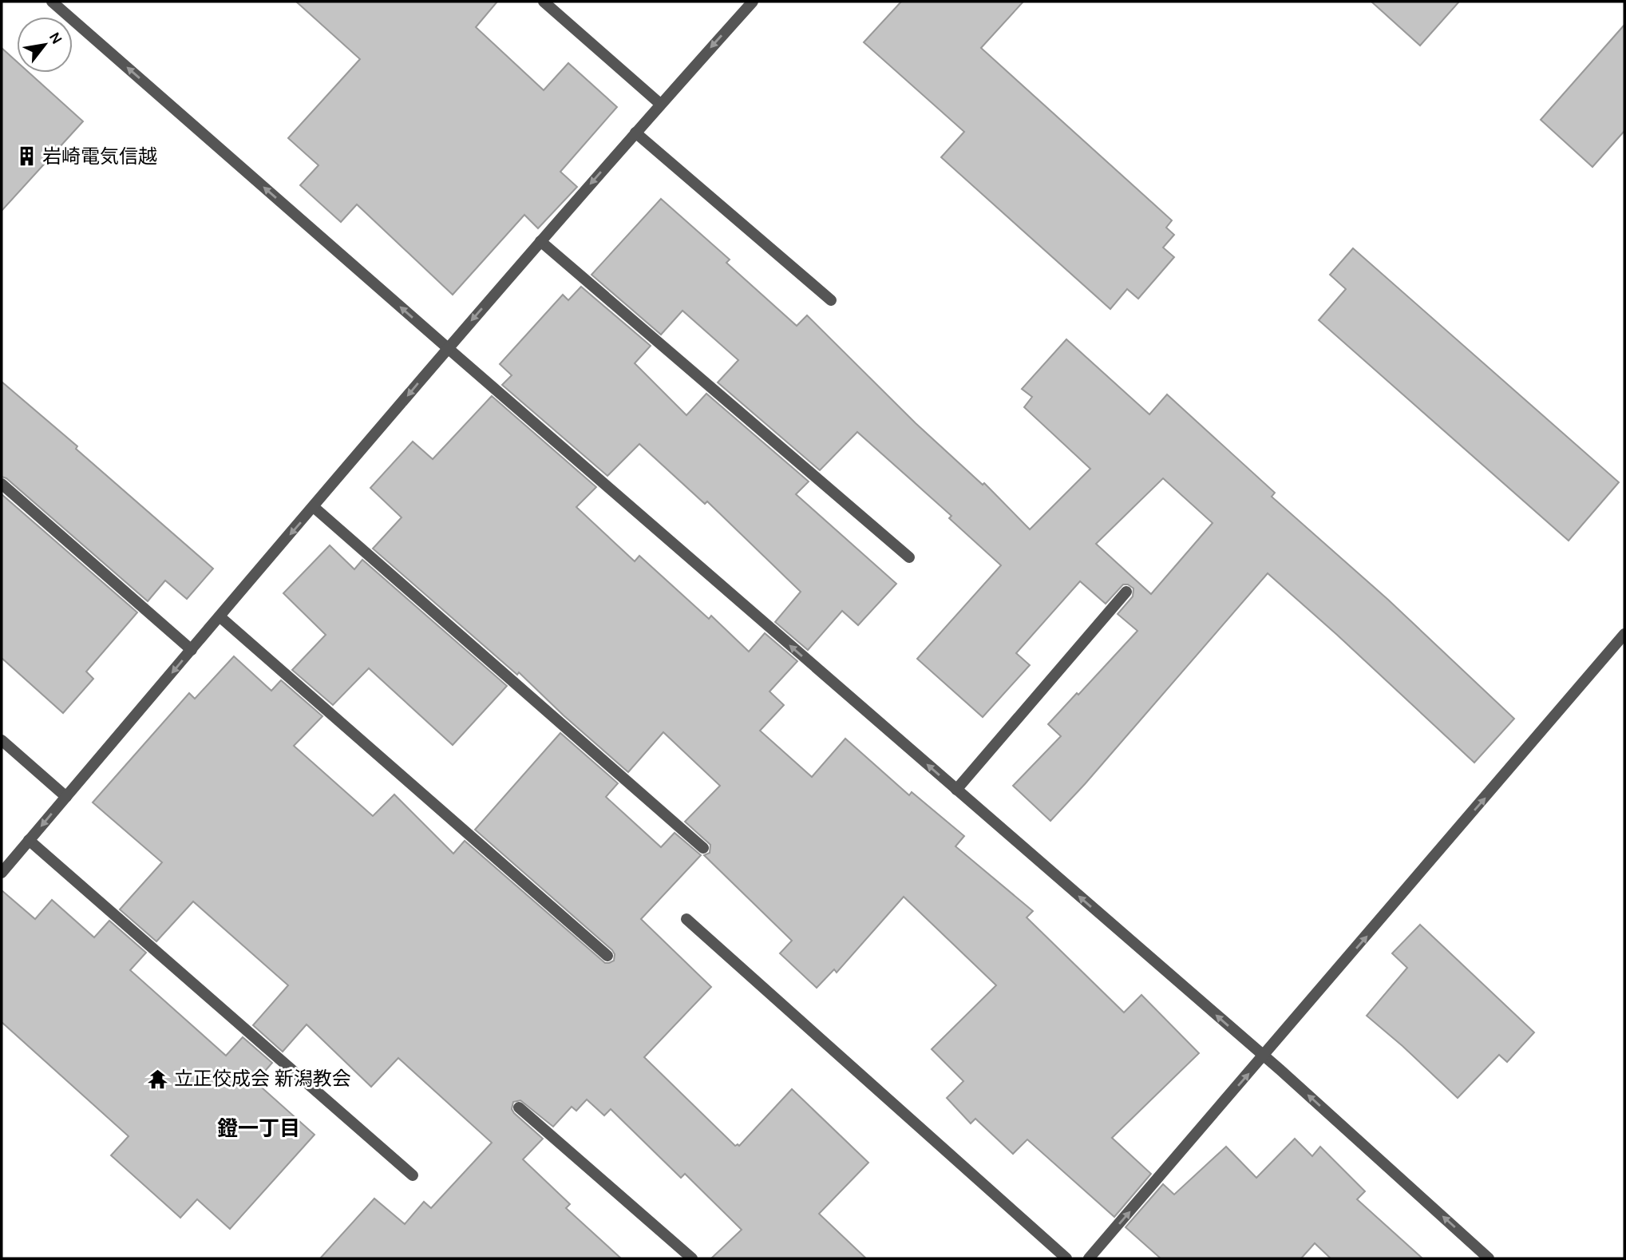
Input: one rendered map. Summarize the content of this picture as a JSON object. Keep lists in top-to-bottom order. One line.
{"districts":["鐙一丁目"],"places":{"building":["岩崎電気信越"],"temple":["立正佼成会 新潟教会"]},"north":"top right"}
